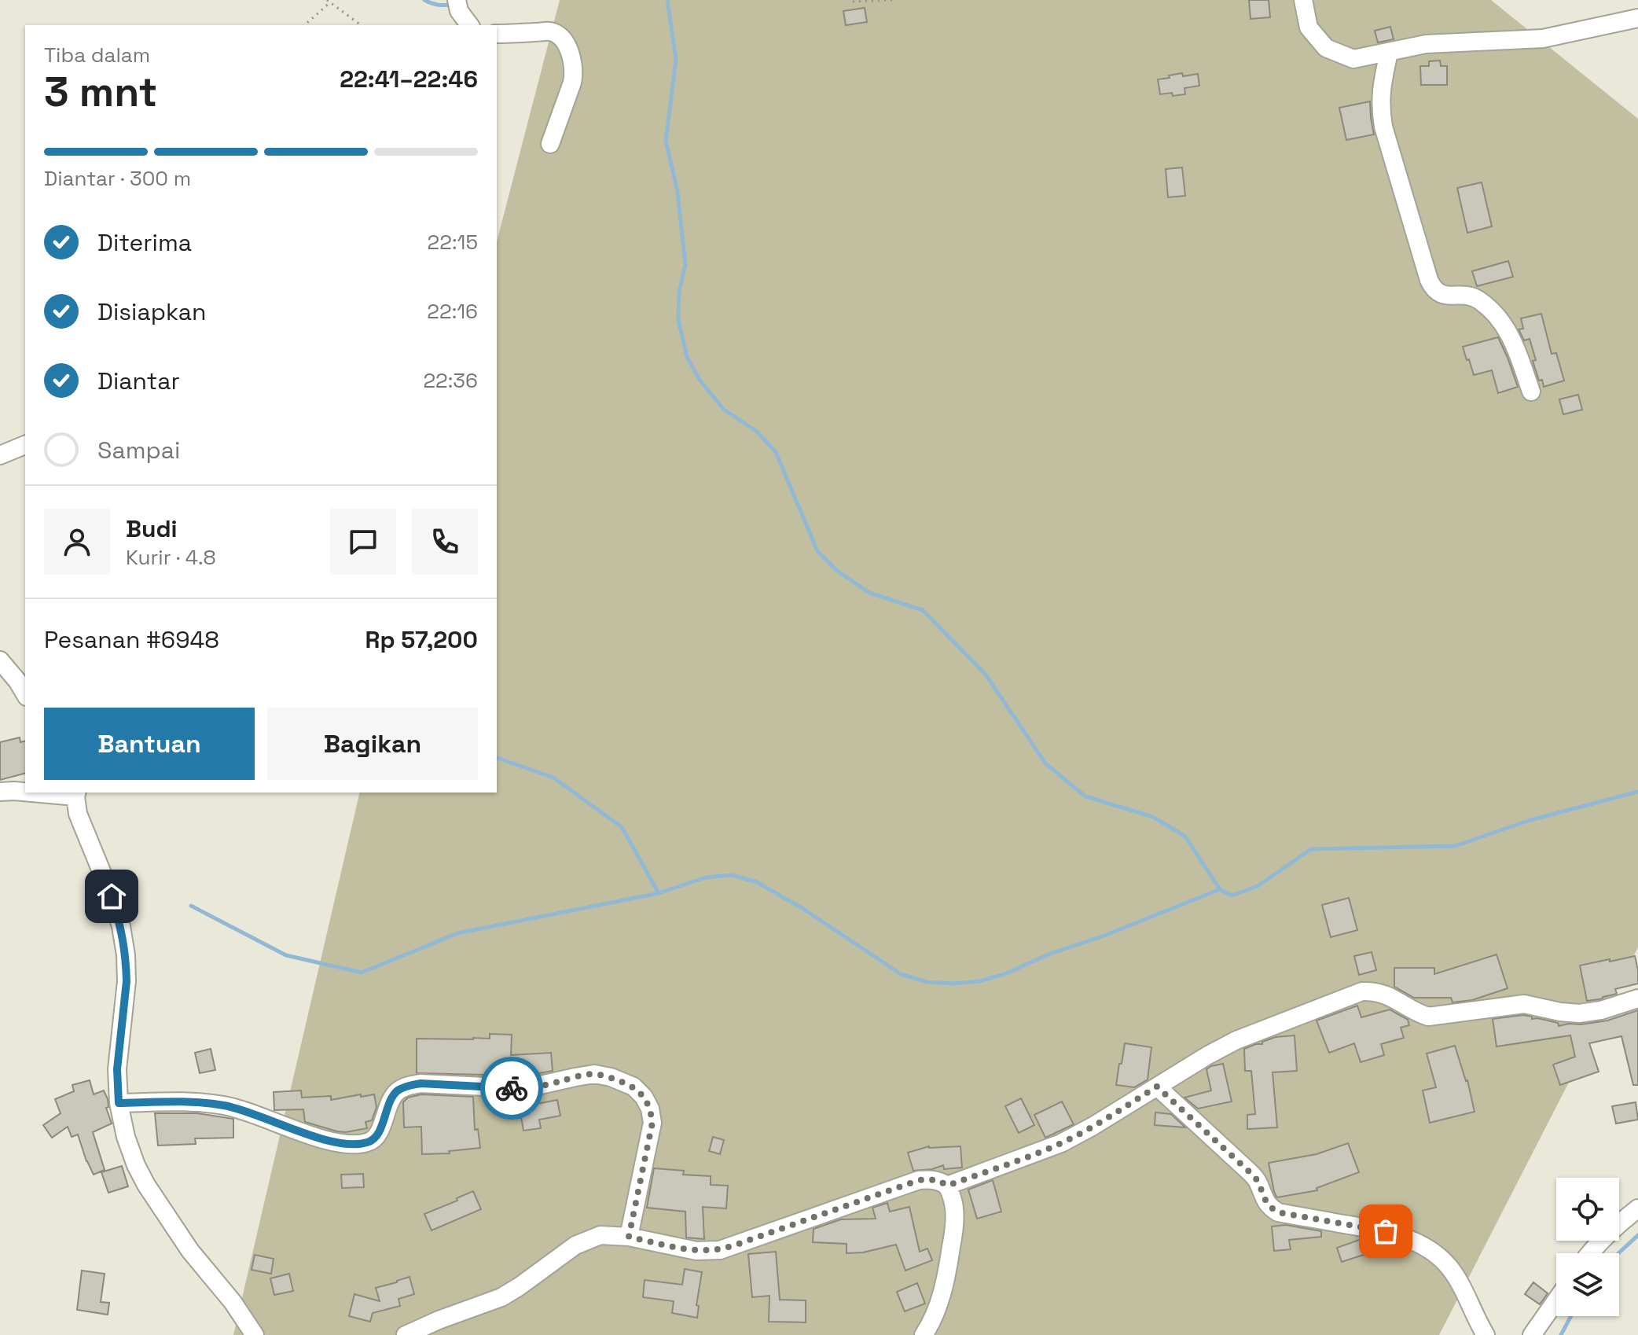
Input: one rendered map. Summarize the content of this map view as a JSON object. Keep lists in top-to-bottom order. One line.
{"page":{"heading":["3 mnt","Tiba dalam","22:41–22:46"],"panel":["Budi","Kurir · 4.8","Pesanan #6948","Rp 57,200"],"bar":"Diantar · 300 m","list":[["Diterima","22:15"],["Disiapkan","22:16"],["Diantar","22:36"],"Sampai"],"buttons":["Bantuan","Bagikan"]}}
